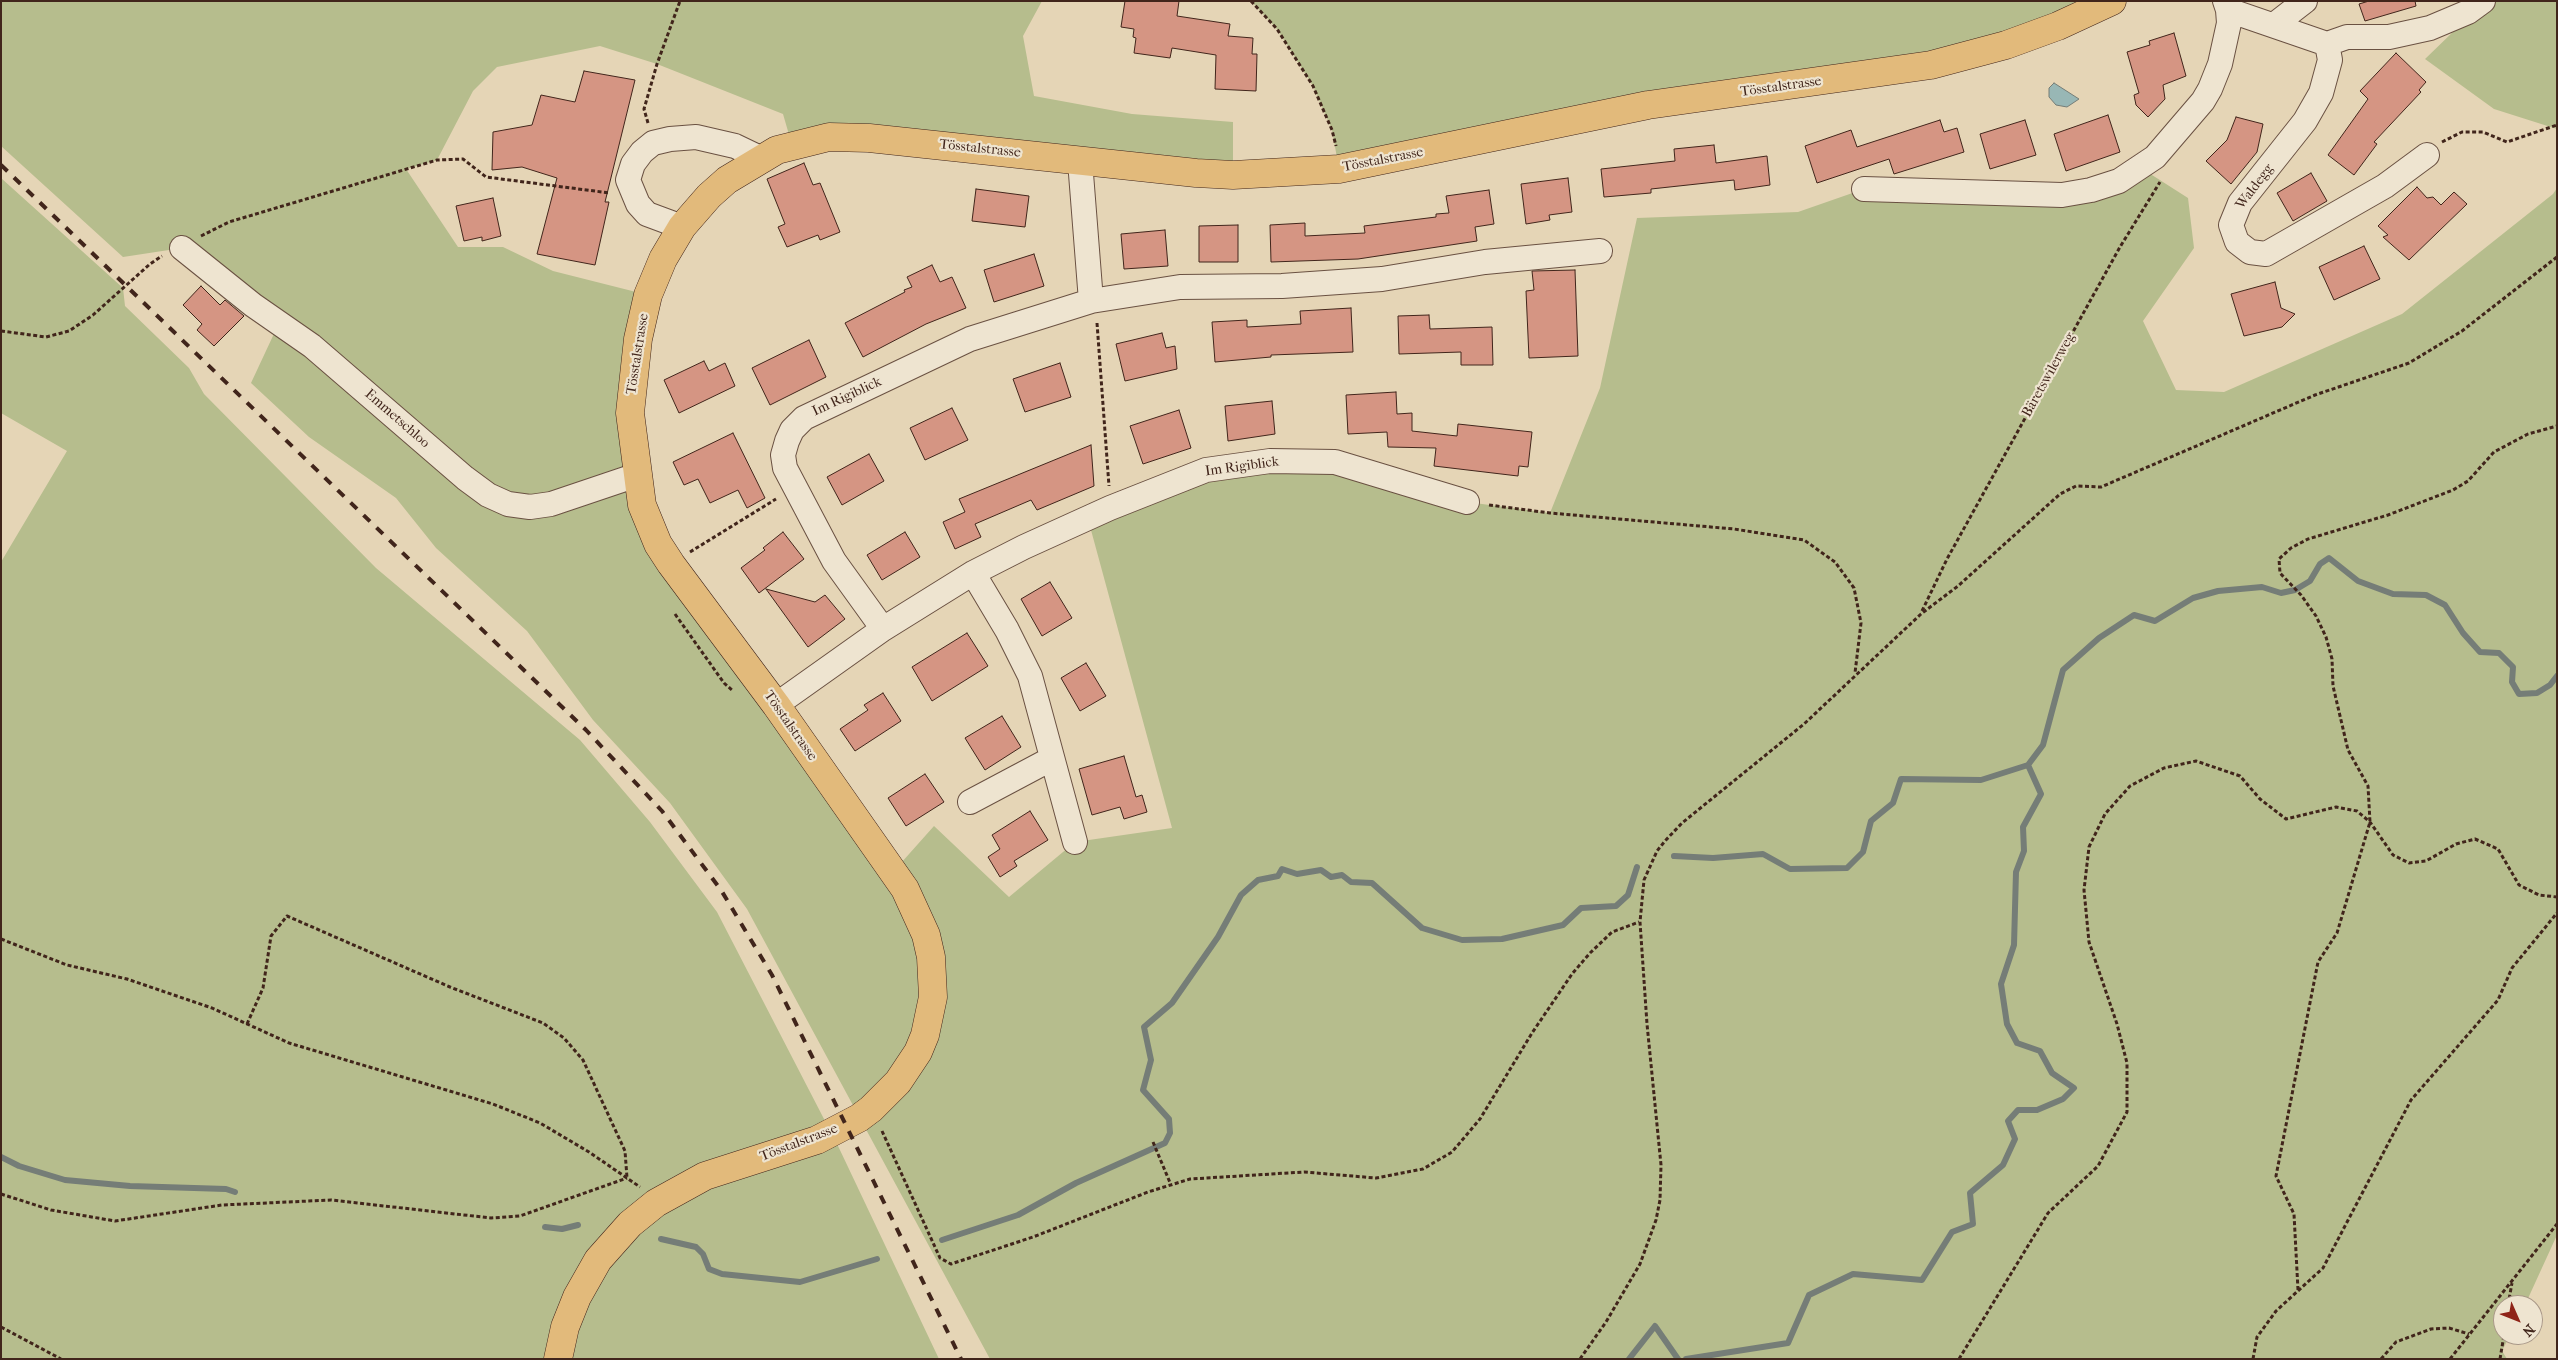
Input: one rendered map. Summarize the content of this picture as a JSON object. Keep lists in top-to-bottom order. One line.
{"streets":{"main road":["Tösstalstrasse"],"street":["Waldegg","Im Rigiblick","Emmetschloo"],"path":["Bäretswilerweg"]},"crossings":[["Tösstalstrasse","Im Rigiblick"],["Tösstalstrasse","Emmetschloo"]],"north":"bottom right"}
